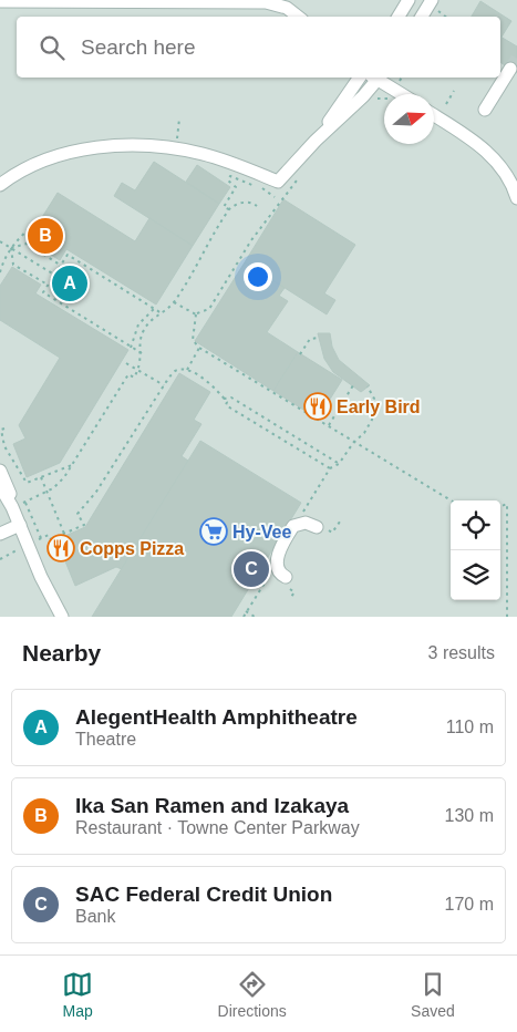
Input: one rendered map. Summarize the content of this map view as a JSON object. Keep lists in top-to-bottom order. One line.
{"places":{"restaurant":["Early Bird","Copps Pizza"],"supermarket":["Hy-Vee"]},"north":"right","page":{"search":"Search here","pins":["B","A","C"],"heading":["Nearby","3 results"],"list":[{"mark":"A","name":"AlegentHealth Amphitheatre","note":"Theatre","value":"110 m"},{"mark":"B","name":"Ika San Ramen and Izakaya","note":"Restaurant · Towne Center Parkway","value":"130 m"},{"mark":"C","name":"SAC Federal Credit Union","note":"Bank","value":"170 m"}],"nav":["Map","Directions","Saved"]}}
